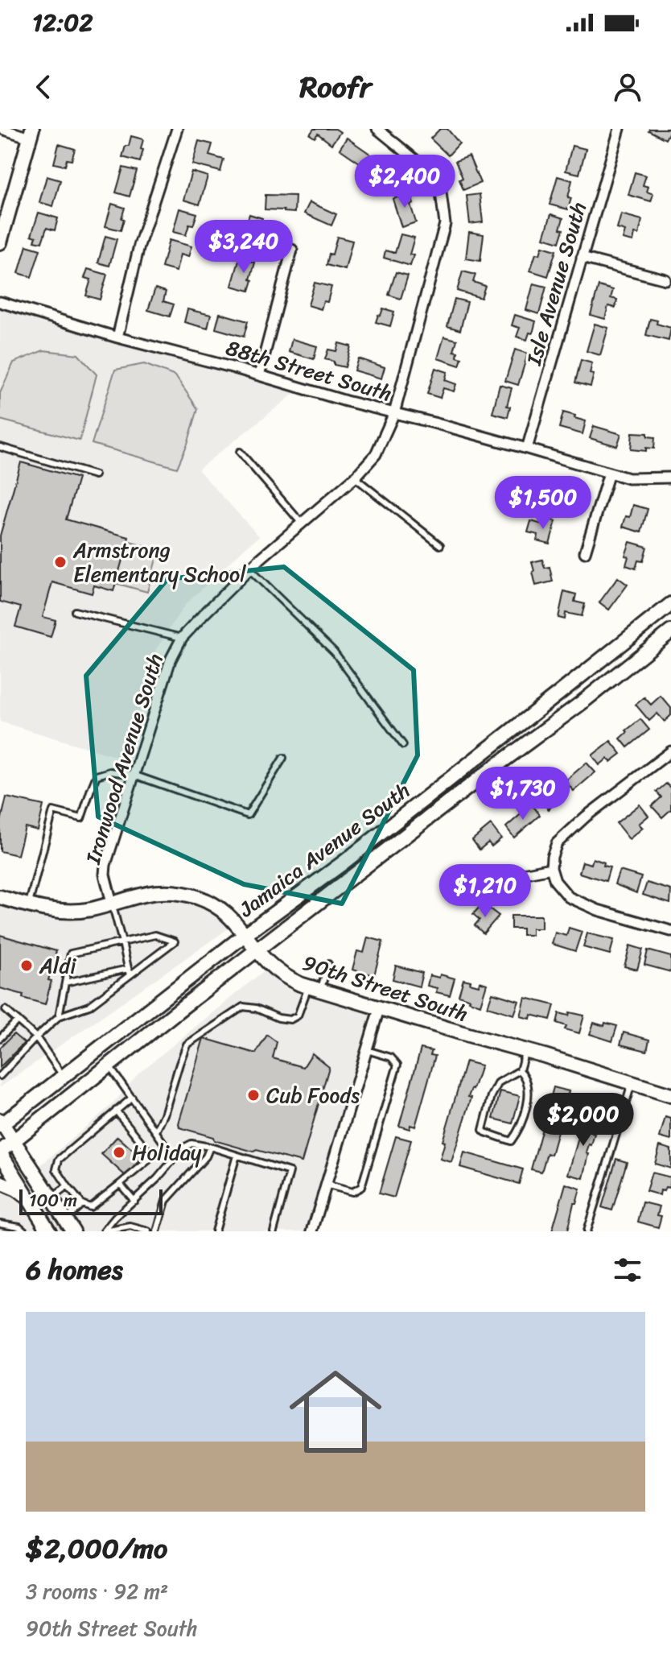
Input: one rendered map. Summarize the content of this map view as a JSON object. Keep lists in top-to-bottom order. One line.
{"streets":{"main road":["Jamaica Avenue South","90th Street South"],"street":["Isle Avenue South","88th Street South","Ironwood Avenue South"]},"crossings":[["Isle Avenue South","88th Street South"],["88th Street South","Ironwood Avenue South"],["Ironwood Avenue South","90th Street South"],["Jamaica Avenue South","90th Street South"]],"places":["Armstrong Elementary School","Aldi","Cub Foods","Holiday"],"scale_bar":"100 m","page":{"status":"12:02","header":"Roofr","price":["$2,400","$3,240","$1,500","$1,730","$1,210","$2,000"],"scale":"100 m","heading":"6 homes","list":[{"name":"$2,000/mo","note":"3 rooms · 92 m² · 90th Street South"}]}}
